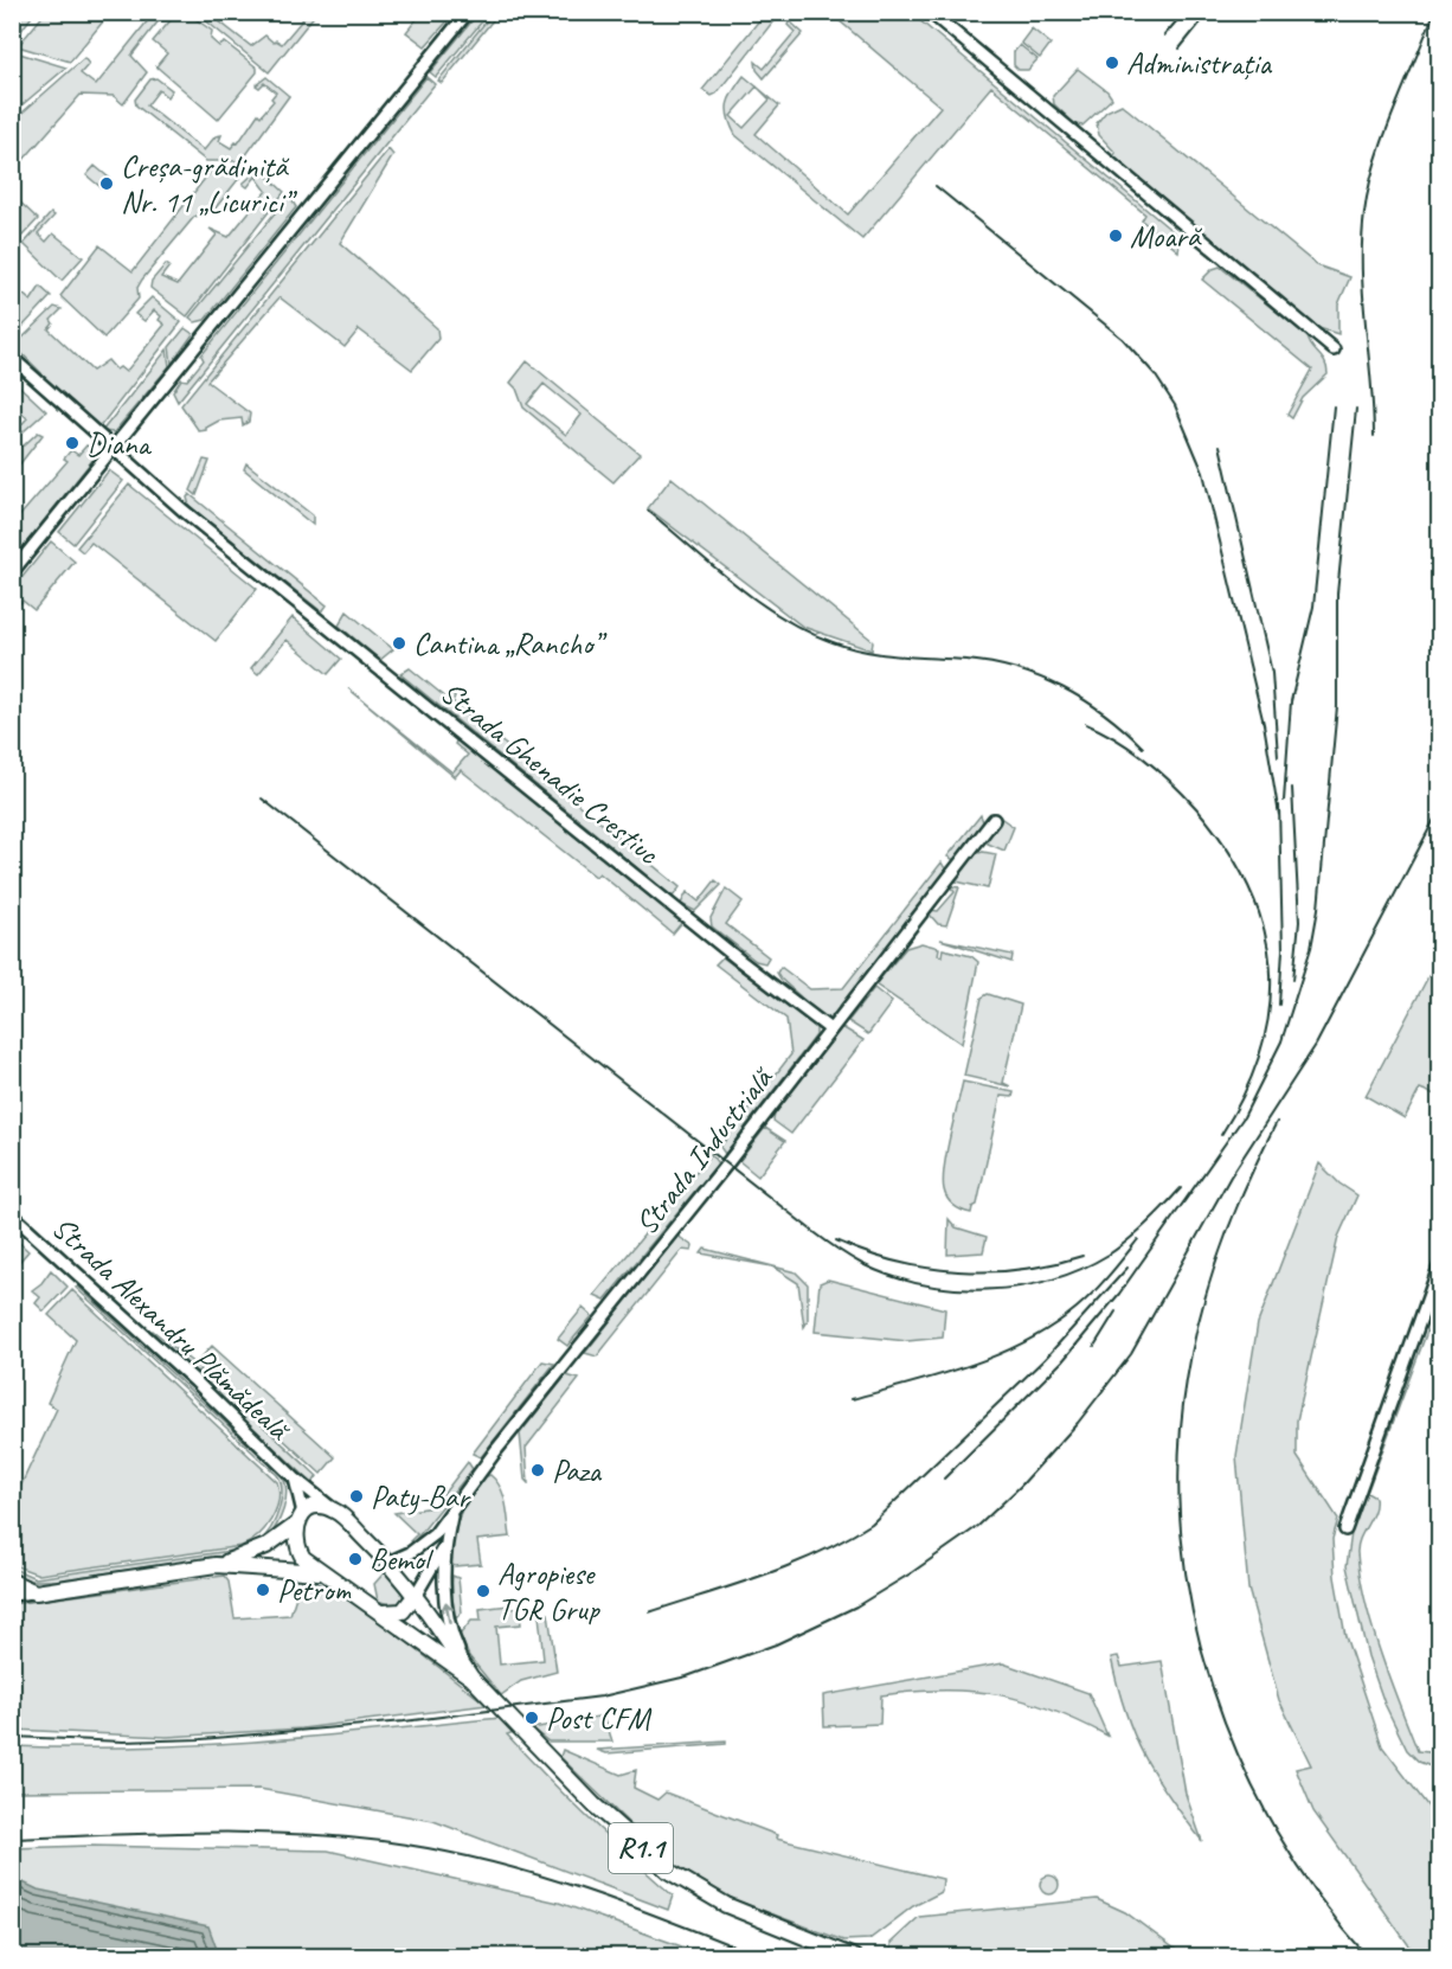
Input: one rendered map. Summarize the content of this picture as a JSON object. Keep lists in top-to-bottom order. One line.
{"streets":{"main road":["R1.1"],"street":["Strada Ghenadie Crestiuc","Strada Industrială","Strada Alexandru Plămădeală"]},"crossings":[["Strada Ghenadie Crestiuc","Strada Industrială"],["Strada Industrială","R1.1"]],"places":["Administrația","Creșa-grădiniță Nr. 11 „Licurici”","Moară","Diana","Cantina „Rancho”","Paza","Paty-Bar","Bemol","Petrom","Agropiese TGR Grup","Post CFM"]}
